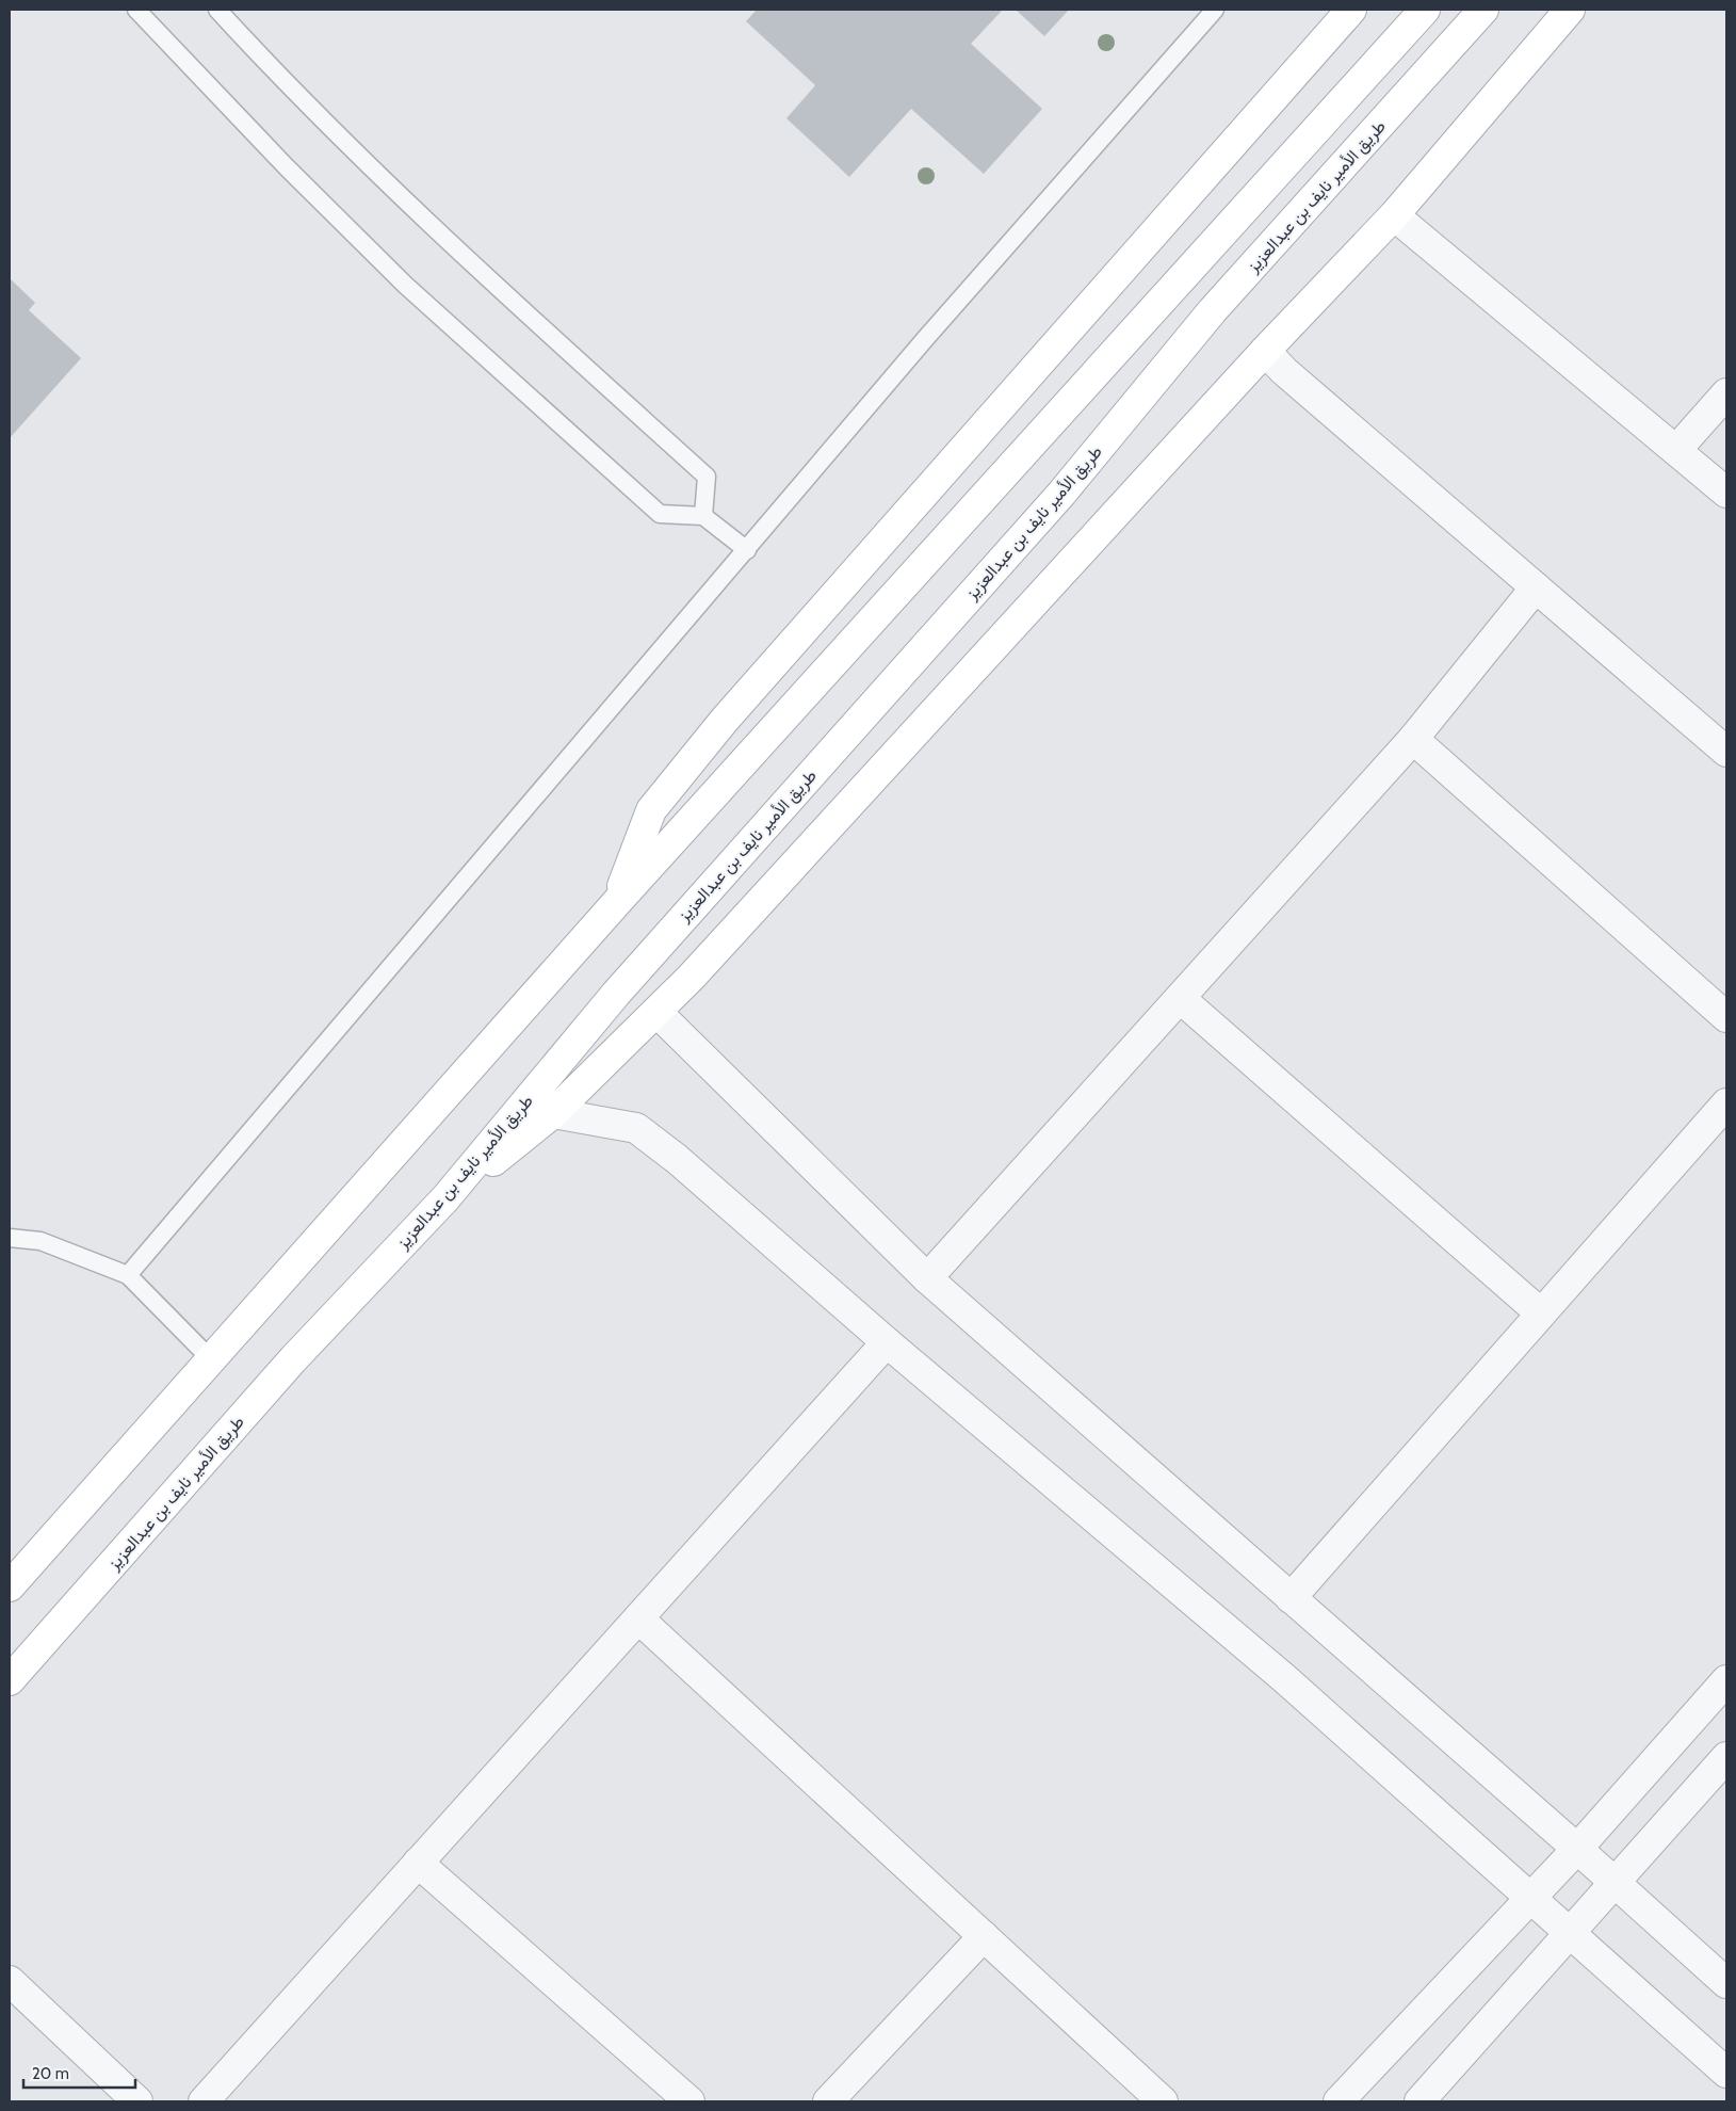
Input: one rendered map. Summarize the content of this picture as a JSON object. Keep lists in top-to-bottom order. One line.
{"streets":{"main road":["طريق الأمير نايف بن عبدالعزيز"]},"scale_bar":"20 m"}
